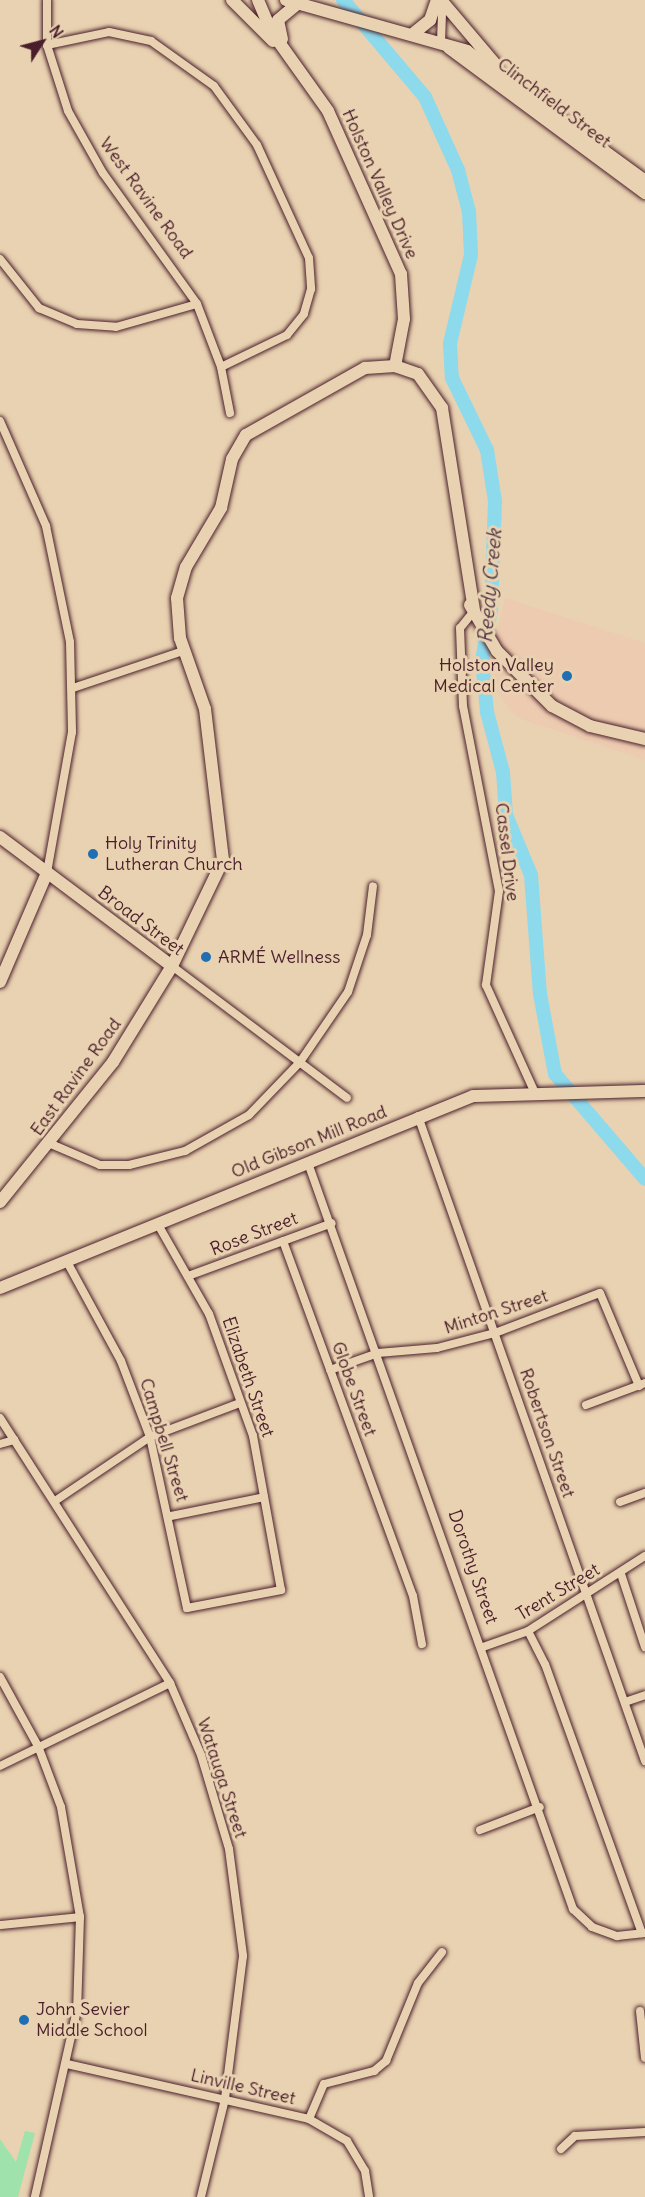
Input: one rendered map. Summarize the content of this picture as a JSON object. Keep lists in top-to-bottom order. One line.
{"streets":{"street":["Clinchfield Street","Holston Valley Drive","West Ravine Road","Cassel Drive","Broad Street","East Ravine Road","Old Gibson Mill Road","Rose Street","Minton Street","Elizabeth Street","Globe Street","Robertson Street","Campbell Street","Dorothy Street","Trent Street","Watauga Street","Linville Street"]},"crossings":[["Cassel Drive","Old Gibson Mill Road"],["Broad Street","East Ravine Road"],["Old Gibson Mill Road","Elizabeth Street"],["Old Gibson Mill Road","Robertson Street"],["Old Gibson Mill Road","Campbell Street"],["Old Gibson Mill Road","Dorothy Street"],["Rose Street","Elizabeth Street"],["Rose Street","Globe Street"],["Rose Street","Dorothy Street"],["Minton Street","Globe Street"],["Minton Street","Robertson Street"],["Minton Street","Dorothy Street"],["Elizabeth Street","Campbell Street"],["Robertson Street","Trent Street"],["Dorothy Street","Trent Street"],["Watauga Street","Linville Street"]],"water":["Reedy Creek"],"places":["Holston Valley Medical Center","Holy Trinity Lutheran Church","ARMÉ Wellness","John Sevier Middle School"],"north":"top right"}
